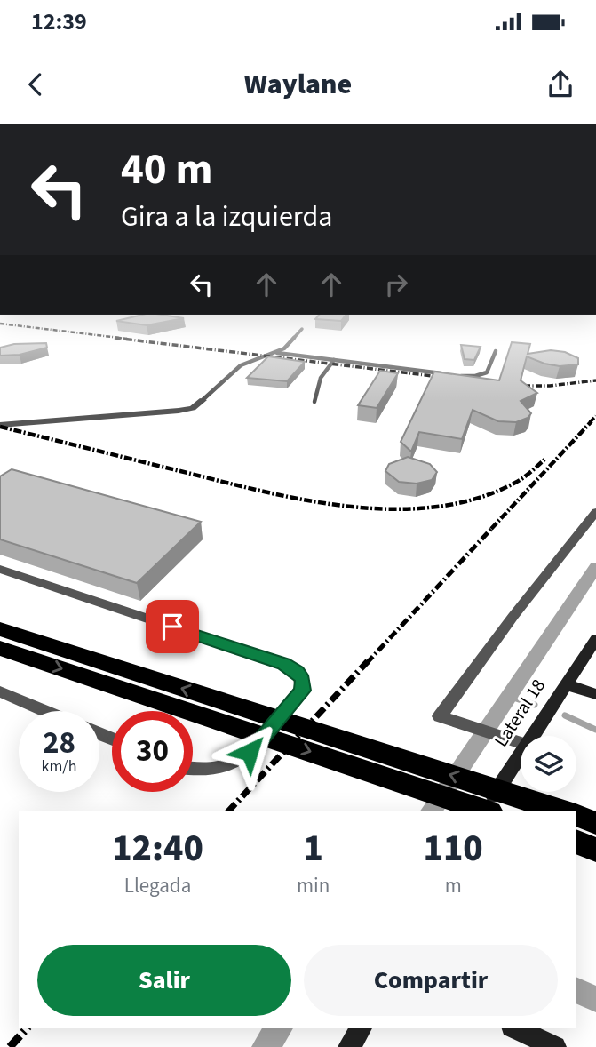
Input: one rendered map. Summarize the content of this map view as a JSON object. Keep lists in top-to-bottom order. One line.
{"streets":{"main road":["Lateral 18"]},"page":{"status":"12:39","header":"Waylane","turn":["40 m","Gira a la izquierda"],"speed":"28 km/h","limit":"30","eta":["12:40","Llegada","1","min","110","m"],"buttons":["Salir","Compartir"]}}
